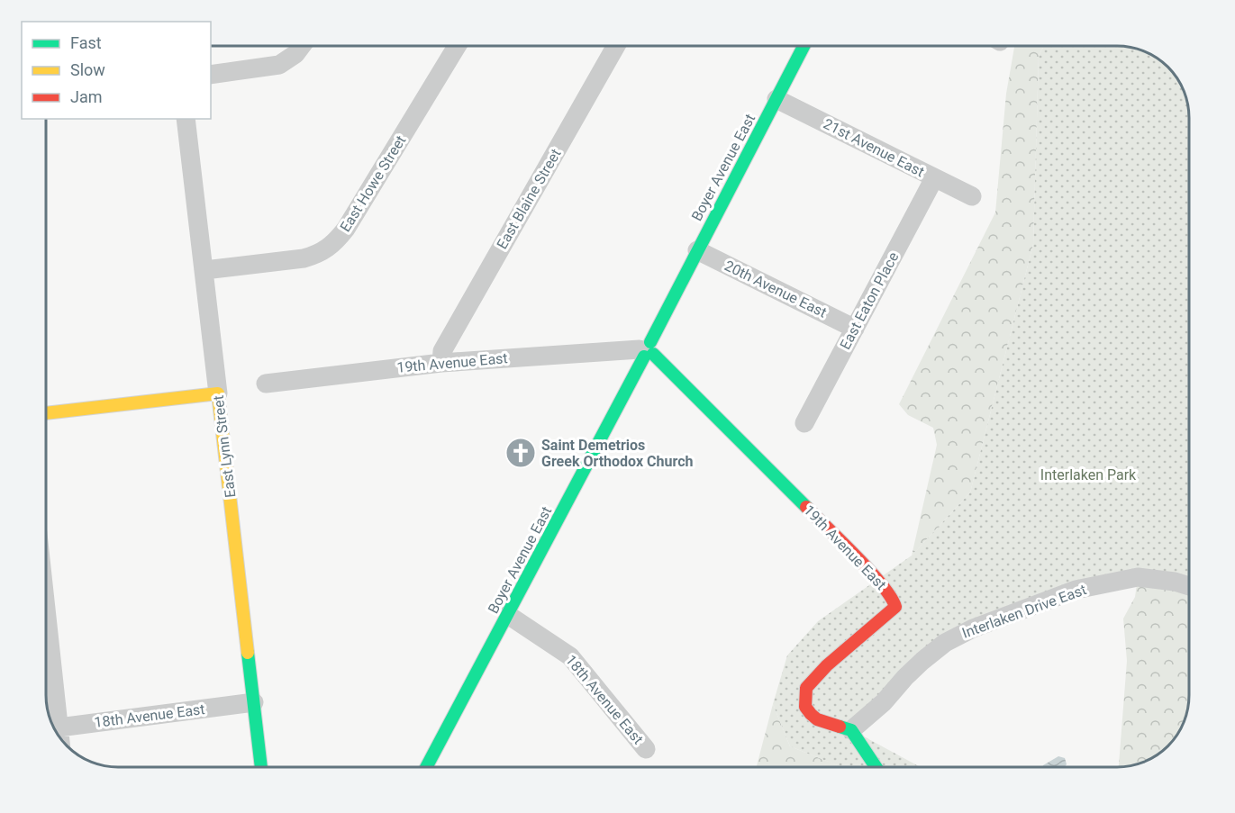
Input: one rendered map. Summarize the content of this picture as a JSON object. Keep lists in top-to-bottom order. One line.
{"streets":{"street":["21st Avenue East","Boyer Avenue East","East Howe Street","East Blaine Street","20th Avenue East","East Eaton Place","19th Avenue East","East Lynn Street","Interlaken Drive East","18th Avenue East"]},"crossings":[["21st Avenue East","Boyer Avenue East"],["21st Avenue East","East Eaton Place"],["Boyer Avenue East","20th Avenue East"],["Boyer Avenue East","19th Avenue East"],["Boyer Avenue East","18th Avenue East"],["East Howe Street","East Lynn Street"],["East Blaine Street","19th Avenue East"],["20th Avenue East","East Eaton Place"],["19th Avenue East","Interlaken Drive East"],["East Lynn Street","18th Avenue East"]],"parks":["Interlaken Park"],"places":{"church":["Saint Demetrios Greek Orthodox Church"]},"legend":["Fast","Slow","Jam"]}
